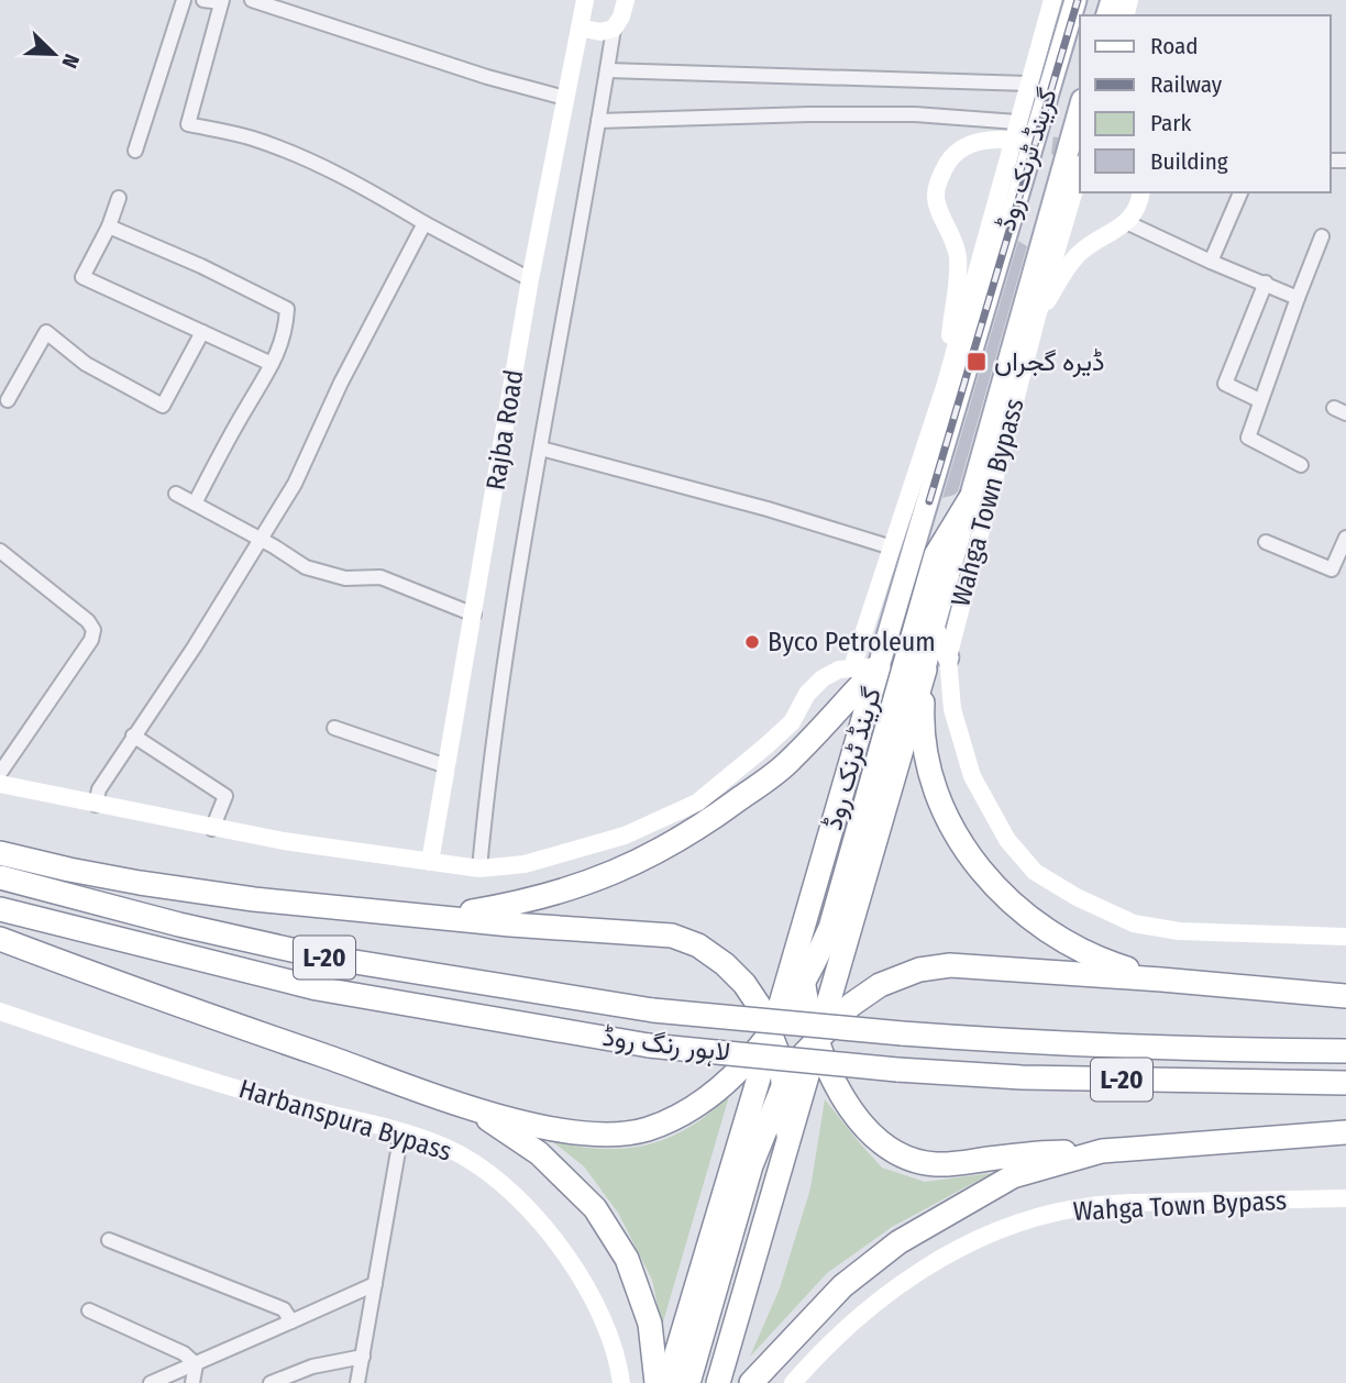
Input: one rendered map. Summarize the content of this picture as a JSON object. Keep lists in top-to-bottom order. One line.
{"streets":{"highway":["گرینڈ ٹرنک روڈ","L-20","لاہور رنگ روڈ"],"street":["Rajba Road","Wahga Town Bypass","Harbanspura Bypass"]},"places":{"transit":["ڈیرہ گجراں"],"other":["Byco Petroleum"]},"legend":["Road","Railway","Park","Building"],"north":"bottom right"}
